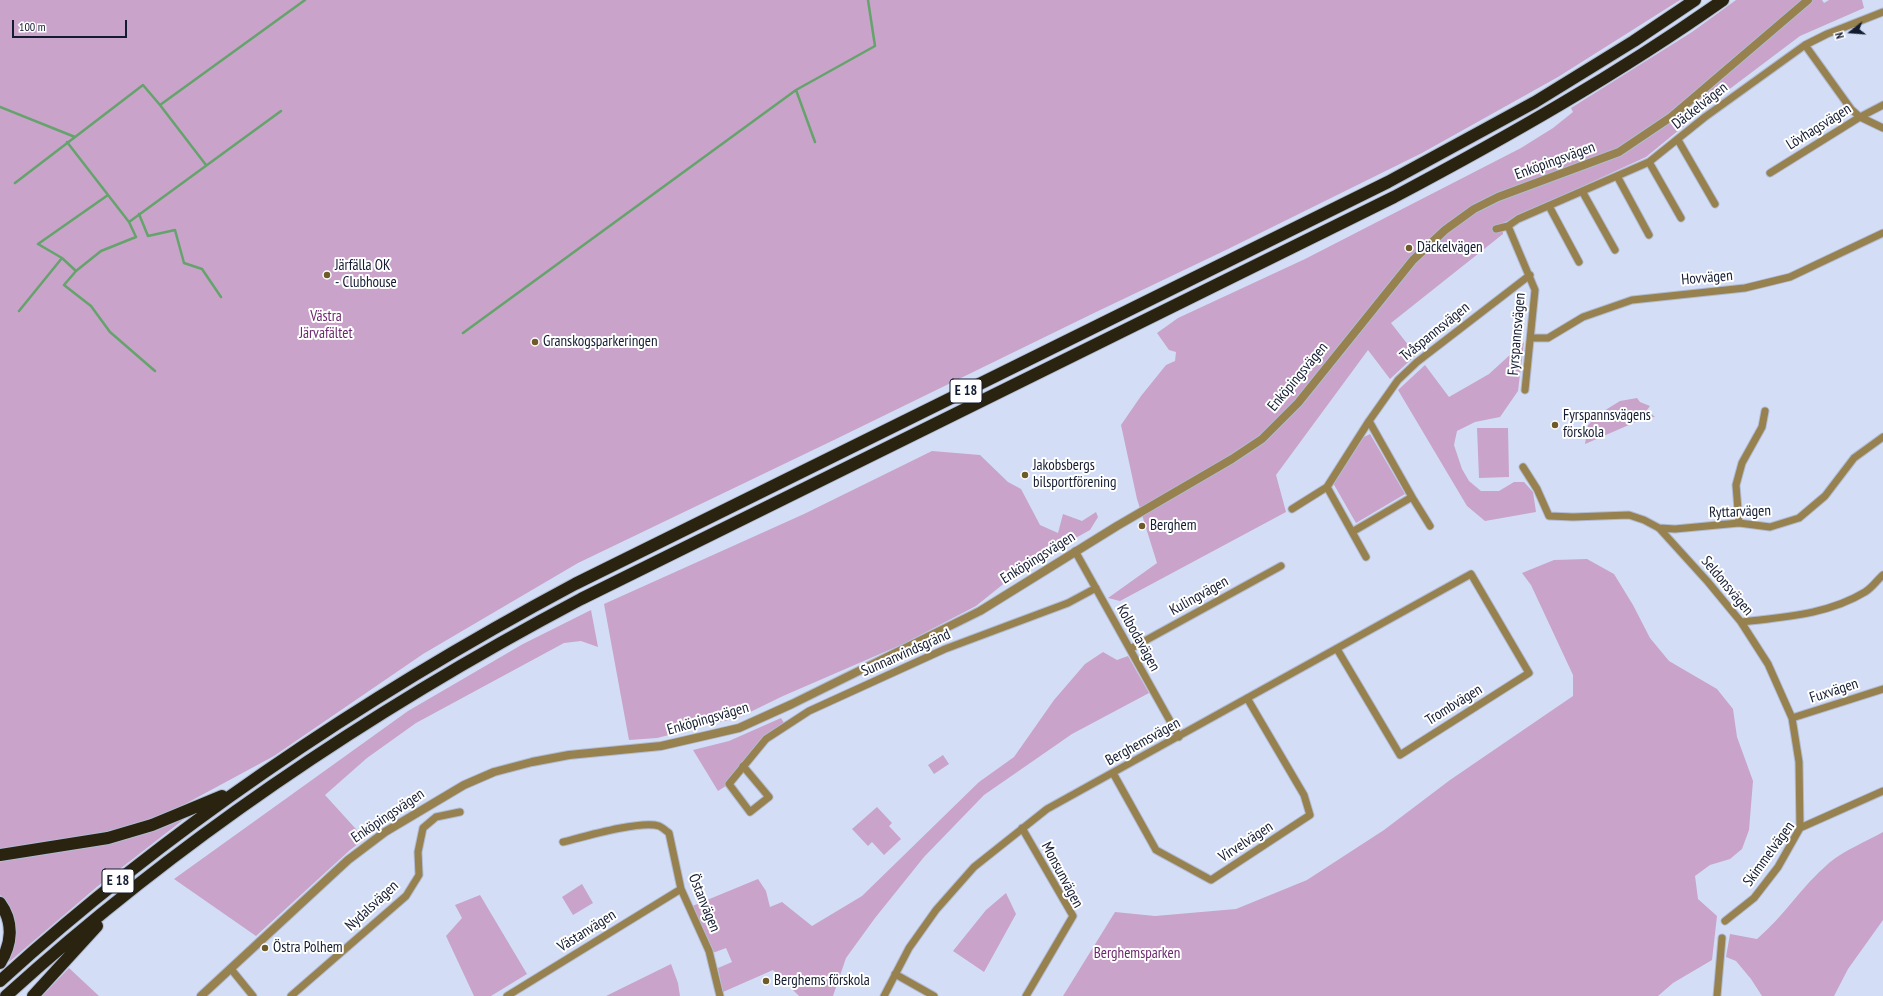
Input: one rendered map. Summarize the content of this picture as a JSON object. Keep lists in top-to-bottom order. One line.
{"streets":{"highway":["E 18"],"street":["Däckelvägen","Lövhagsvägen","Enköpingsvägen","Hovvägen","Tvåspannsvägen","Fyrspannsvägen","Ryttarvägen","Seldonsvägen","Kulingvägen","Kolbodavägen","Sunnanvindsgränd","Fuxvägen","Trombvägen","Berghemsvägen","Virvelvägen","Skimmelvägen","Monsunvägen","Östanvägen","Nydalsvägen","Västanvägen"]},"crossings":[["Däckelvägen","Fyrspannsvägen"],["Enköpingsvägen","Kolbodavägen"],["Hovvägen","Fyrspannsvägen"],["Tvåspannsvägen","Fyrspannsvägen"],["Ryttarvägen","Seldonsvägen"],["Seldonsvägen","Fuxvägen"],["Seldonsvägen","Skimmelvägen"],["Kulingvägen","Kolbodavägen"],["Kolbodavägen","Sunnanvindsgränd"],["Kolbodavägen","Berghemsvägen"],["Trombvägen","Berghemsvägen"],["Berghemsvägen","Virvelvägen"],["Berghemsvägen","Monsunvägen"],["Östanvägen","Västanvägen"]],"parks":["Västra Järvafältet","Berghemsparken"],"places":["Däckelvägen","Järfälla OK - Clubhouse","Granskogsparkeringen","Fyrspannsvägens förskola","Jakobsbergs bilsportförening","Berghem","Östra Polhem","Berghems förskola"],"scale_bar":"100 m","north":"left"}
